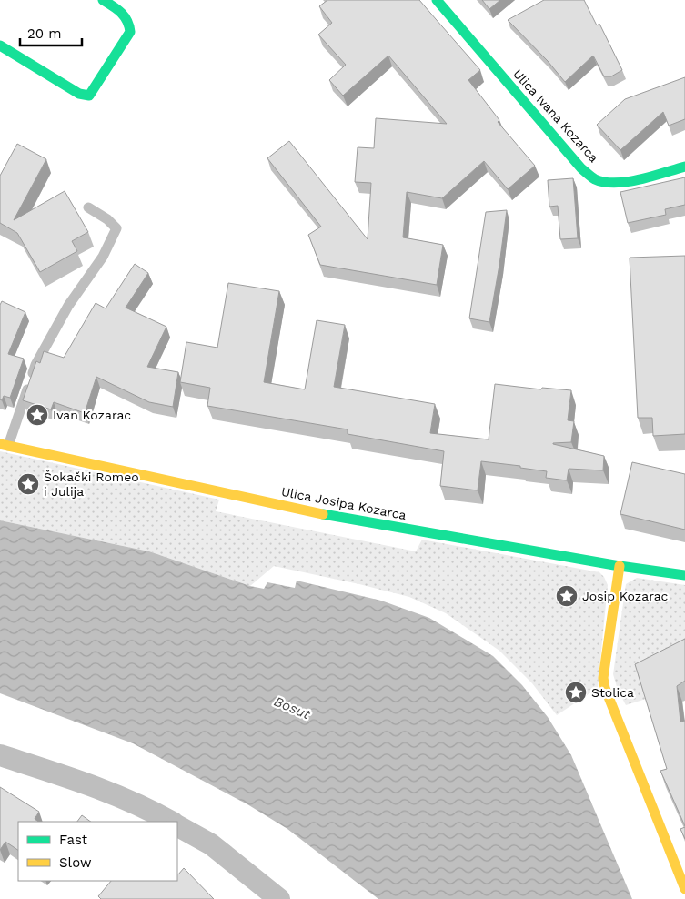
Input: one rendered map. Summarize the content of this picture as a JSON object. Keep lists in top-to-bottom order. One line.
{"streets":{"street":["Ulica Ivana Kozarca","Ulica Josipa Kozarca"]},"water":["Bosut"],"places":{"place":["Ivan Kozarac","Šokački Romeo i Julija","Josip Kozarac","Stolica"]},"legend":["Fast","Slow"],"scale_bar":"20 m"}
